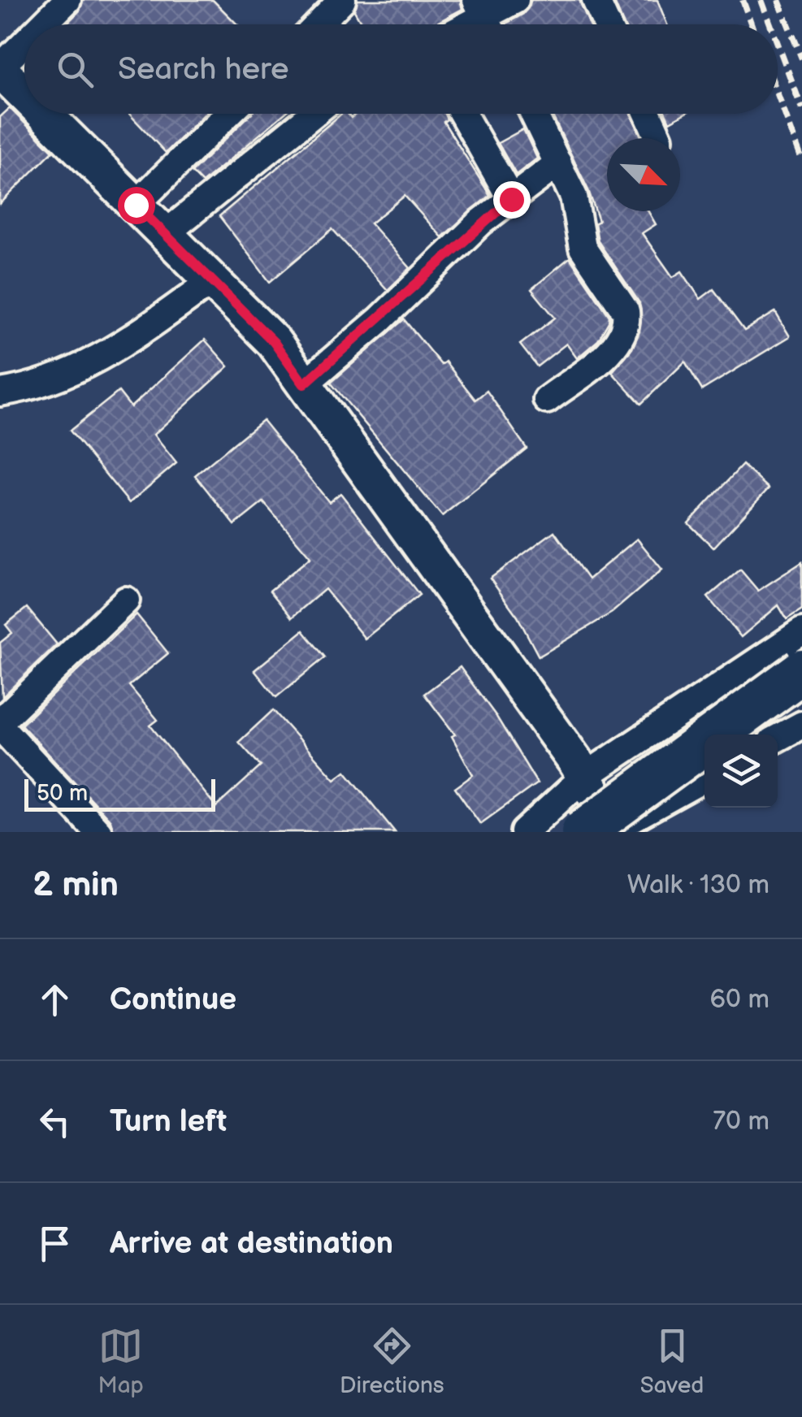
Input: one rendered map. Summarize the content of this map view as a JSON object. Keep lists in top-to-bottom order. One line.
{"scale_bar":"50 m","north":"bottom right","page":{"search":"Search here","scale":"50 m","heading":["2 min","Walk · 130 m"],"list":[["Continue","60 m"],["Turn left","70 m"],"Arrive at destination"],"nav":["Map","Directions","Saved"]}}
